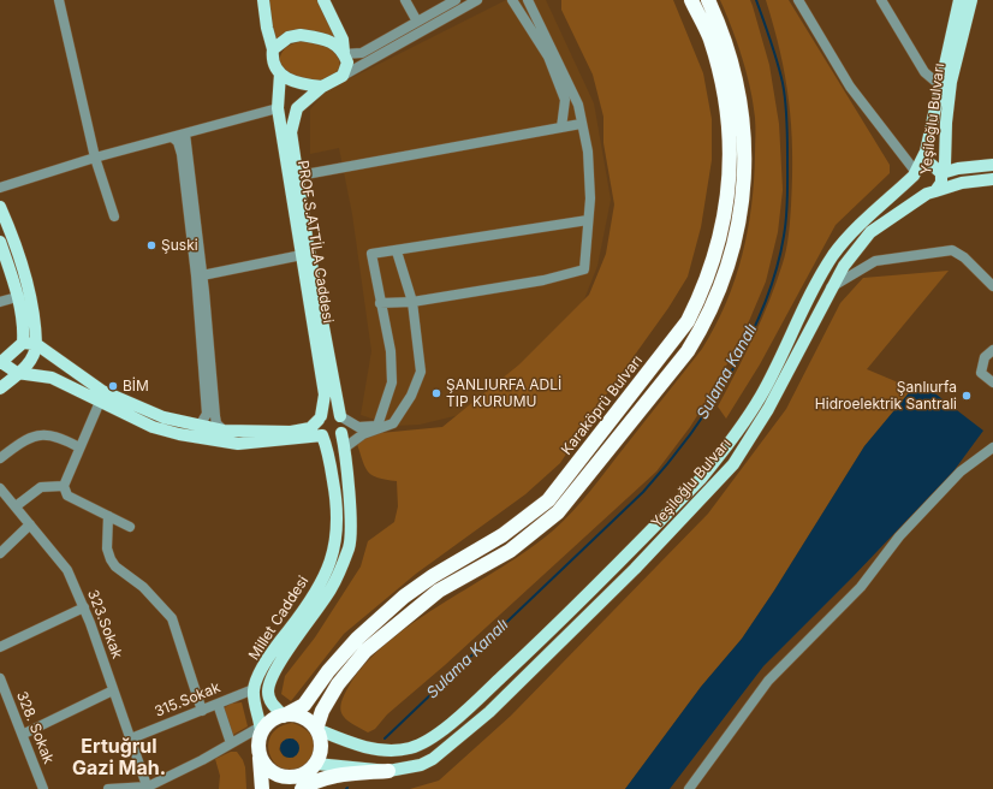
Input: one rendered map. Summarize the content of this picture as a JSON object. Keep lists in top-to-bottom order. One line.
{"streets":{"highway":["Karaköprü Bulvarı"],"main road":["Yeşiloğlu Bulvarı","PROF.S.ATTİLA Caddesi","Millet Caddesi"],"street":["323.Sokak","315.Sokak","328. Sokak"]},"crossings":[["Yeşiloğlu Bulvarı","Karaköprü Bulvarı"],["Yeşiloğlu Bulvarı","Millet Caddesi"],["PROF.S.ATTİLA Caddesi","Millet Caddesi"],["Karaköprü Bulvarı","Millet Caddesi"],["Millet Caddesi","315.Sokak"],["323.Sokak","315.Sokak"]],"districts":["Ertuğrul Gazi Mah."],"water":["Sulama Kanalı"],"places":["Şuski","BİM","ŞANLIURFA ADLİ TIP KURUMU","Şanlıurfa Hidroelektrik Santrali"]}
